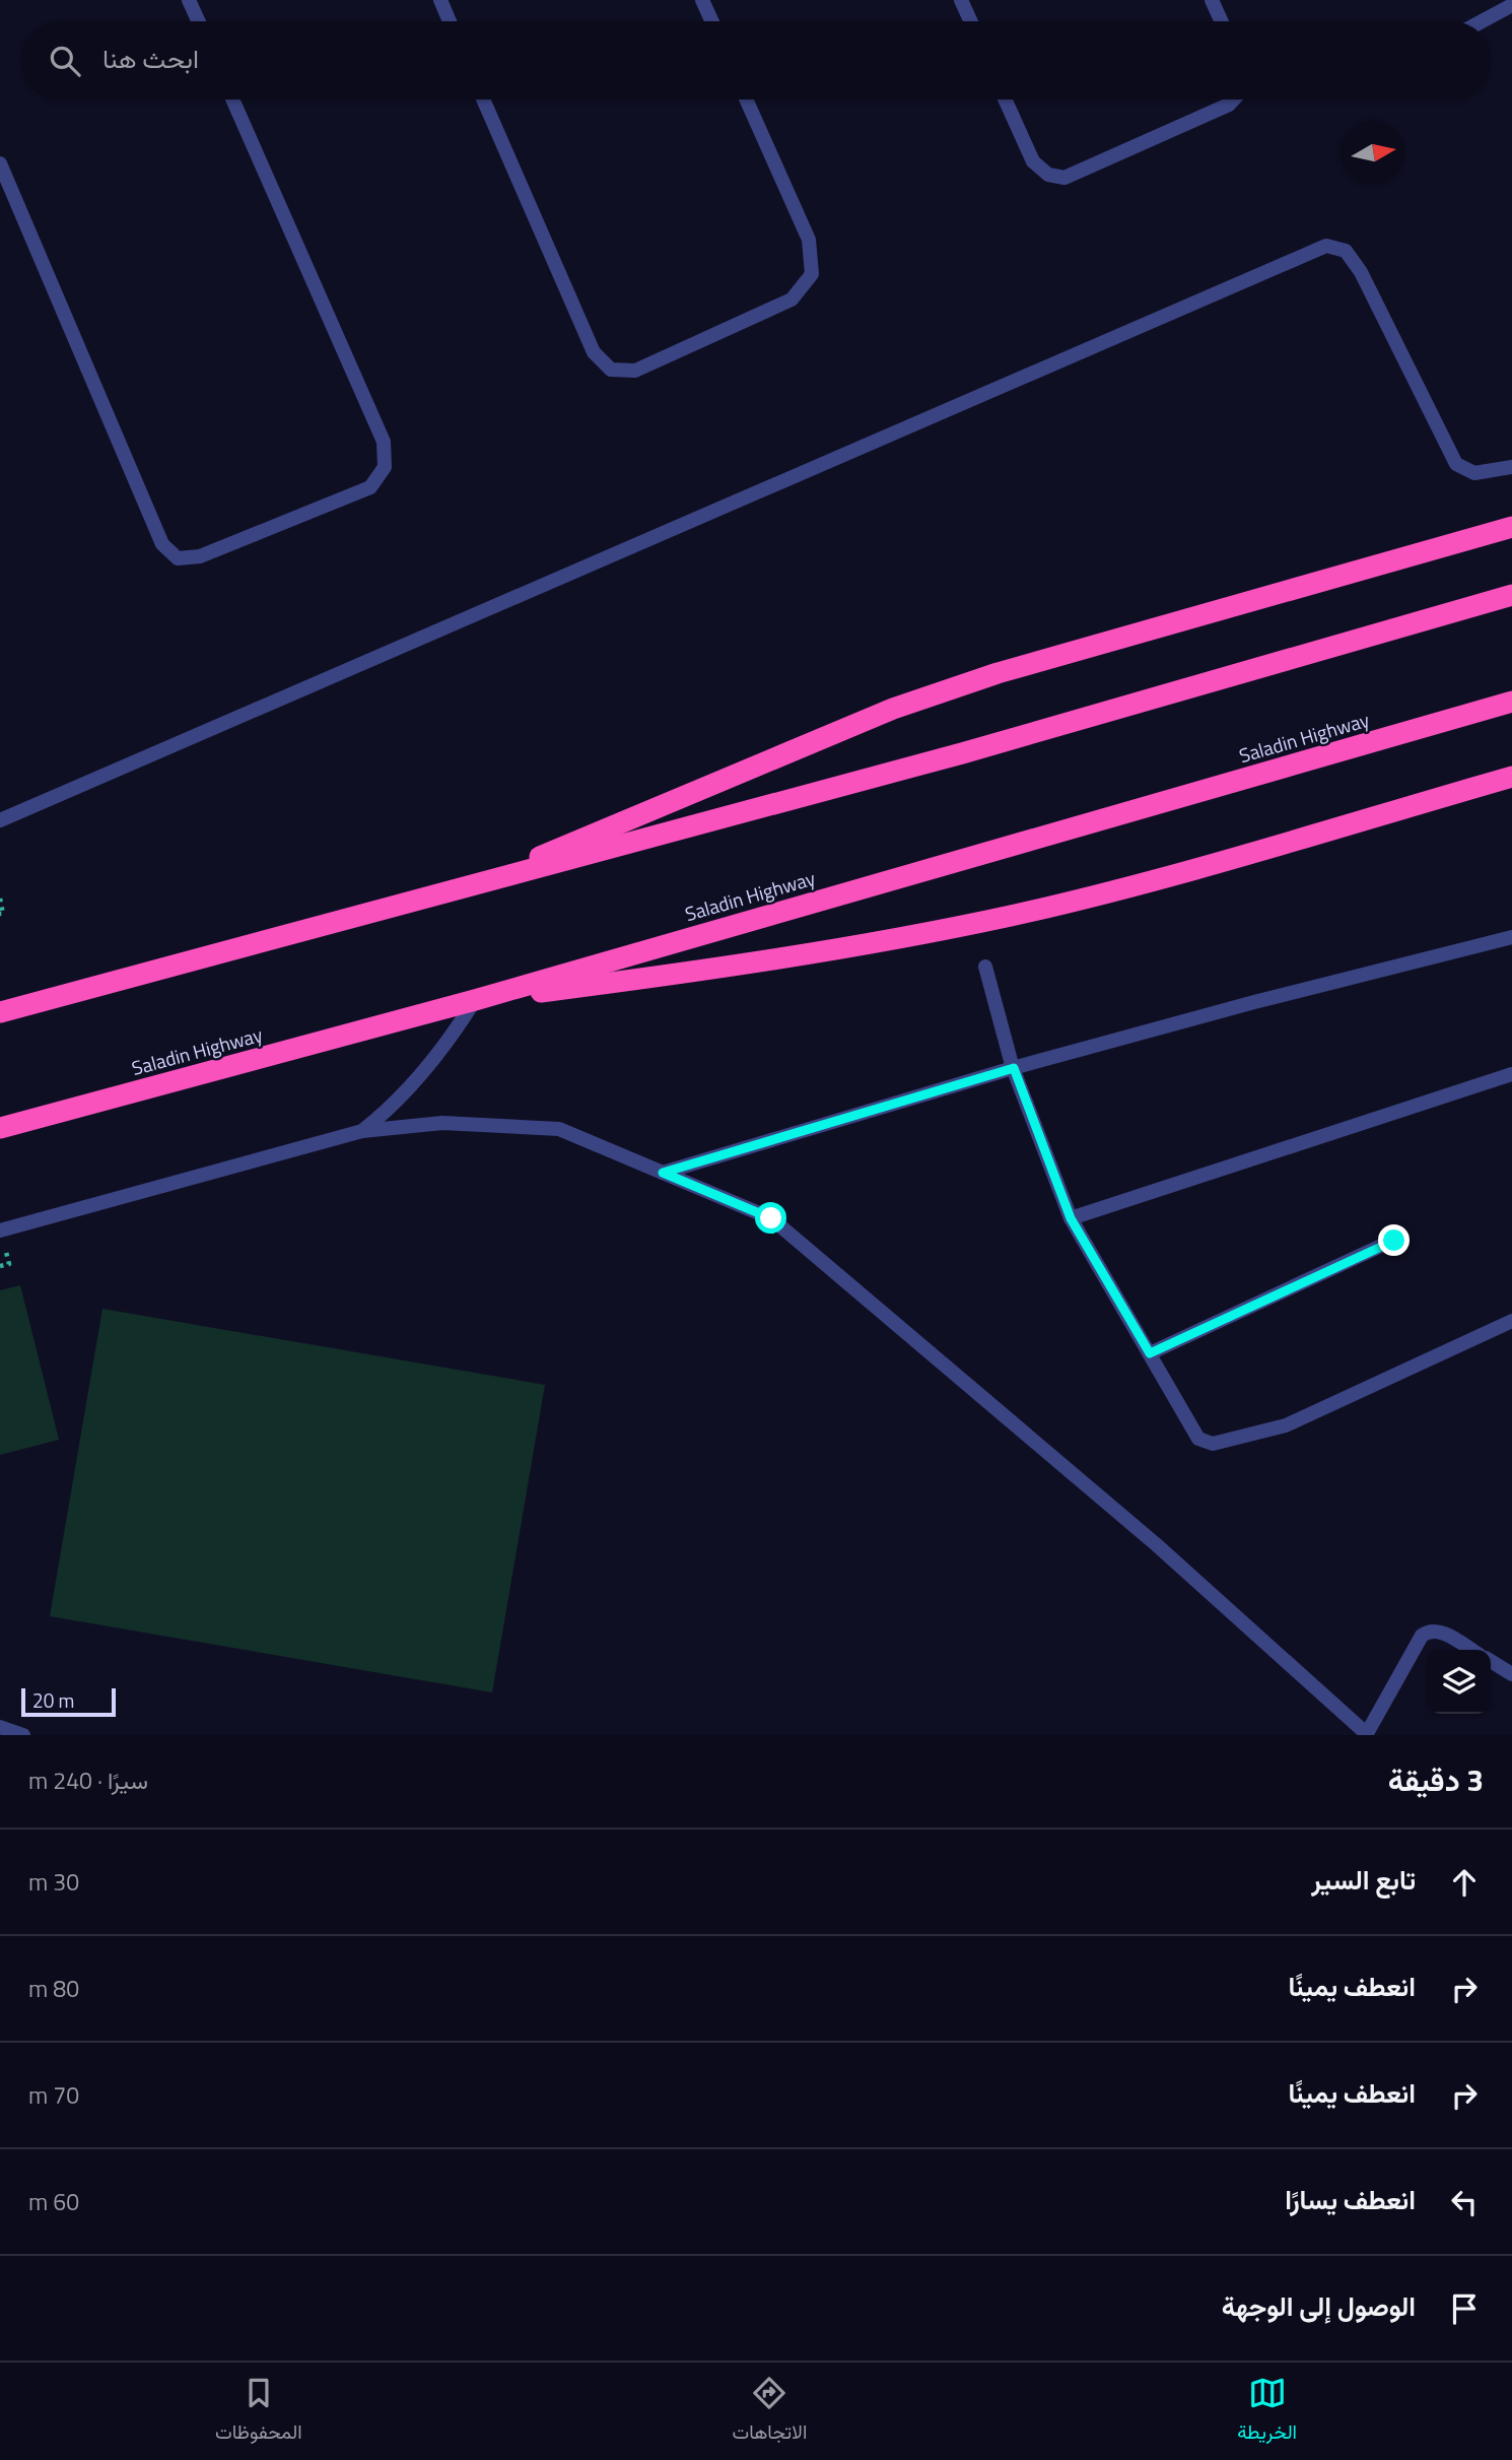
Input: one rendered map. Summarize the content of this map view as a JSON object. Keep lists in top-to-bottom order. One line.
{"streets":{"highway":["Saladin Highway"]},"scale_bar":"20 m","north":"right","page":{"search":"ابحث هنا","scale":"20 m","heading":["3 دقيقة","سيرًا · 240 m"],"list":[["تابع السير","30 m"],["انعطف يمينًا","80 m"],["انعطف يمينًا","70 m"],["انعطف يسارًا","60 m"],"الوصول إلى الوجهة"],"nav":["الخريطة","الاتجاهات","المحفوظات"]}}
